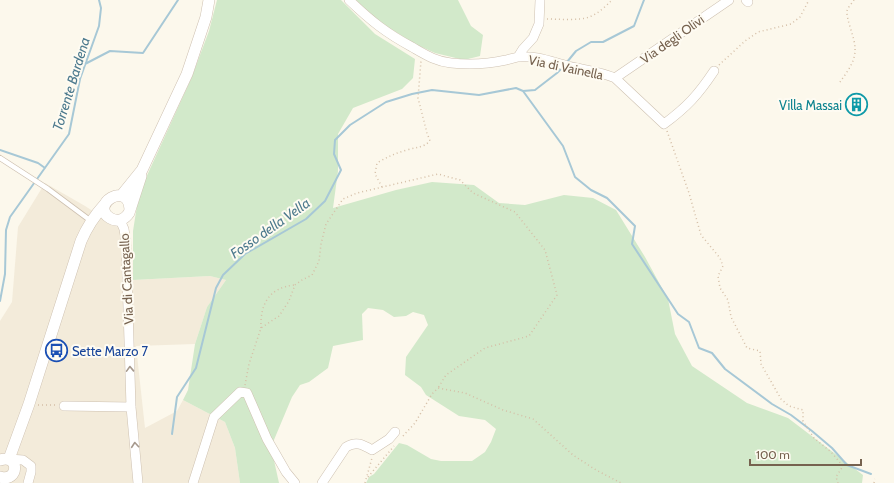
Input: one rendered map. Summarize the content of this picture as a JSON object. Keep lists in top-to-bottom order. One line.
{"streets":{"street":["Via degli Olivi","Via di Vainella","Via di Cantagallo"]},"crossings":[["Via degli Olivi","Via di Vainella"]],"water":["Torrente Bardena","Fosso della Vella"],"places":{"building":["Villa Massai"],"bus stop":["Sette Marzo 7"]},"scale_bar":"100 m"}
